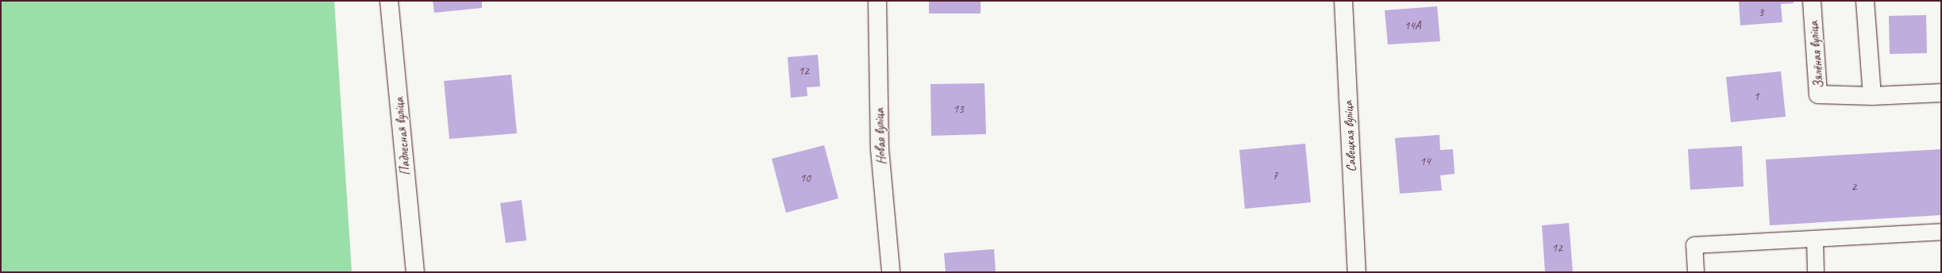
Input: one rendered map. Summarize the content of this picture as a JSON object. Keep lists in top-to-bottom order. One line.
{"streets":{"street":["Зялёная вуліца","Падлесная вуліца","Новая вуліца","Савецкая вуліца"]},"house_numbers":["3","14А","12","1","13","14","7","10","2","12"]}
